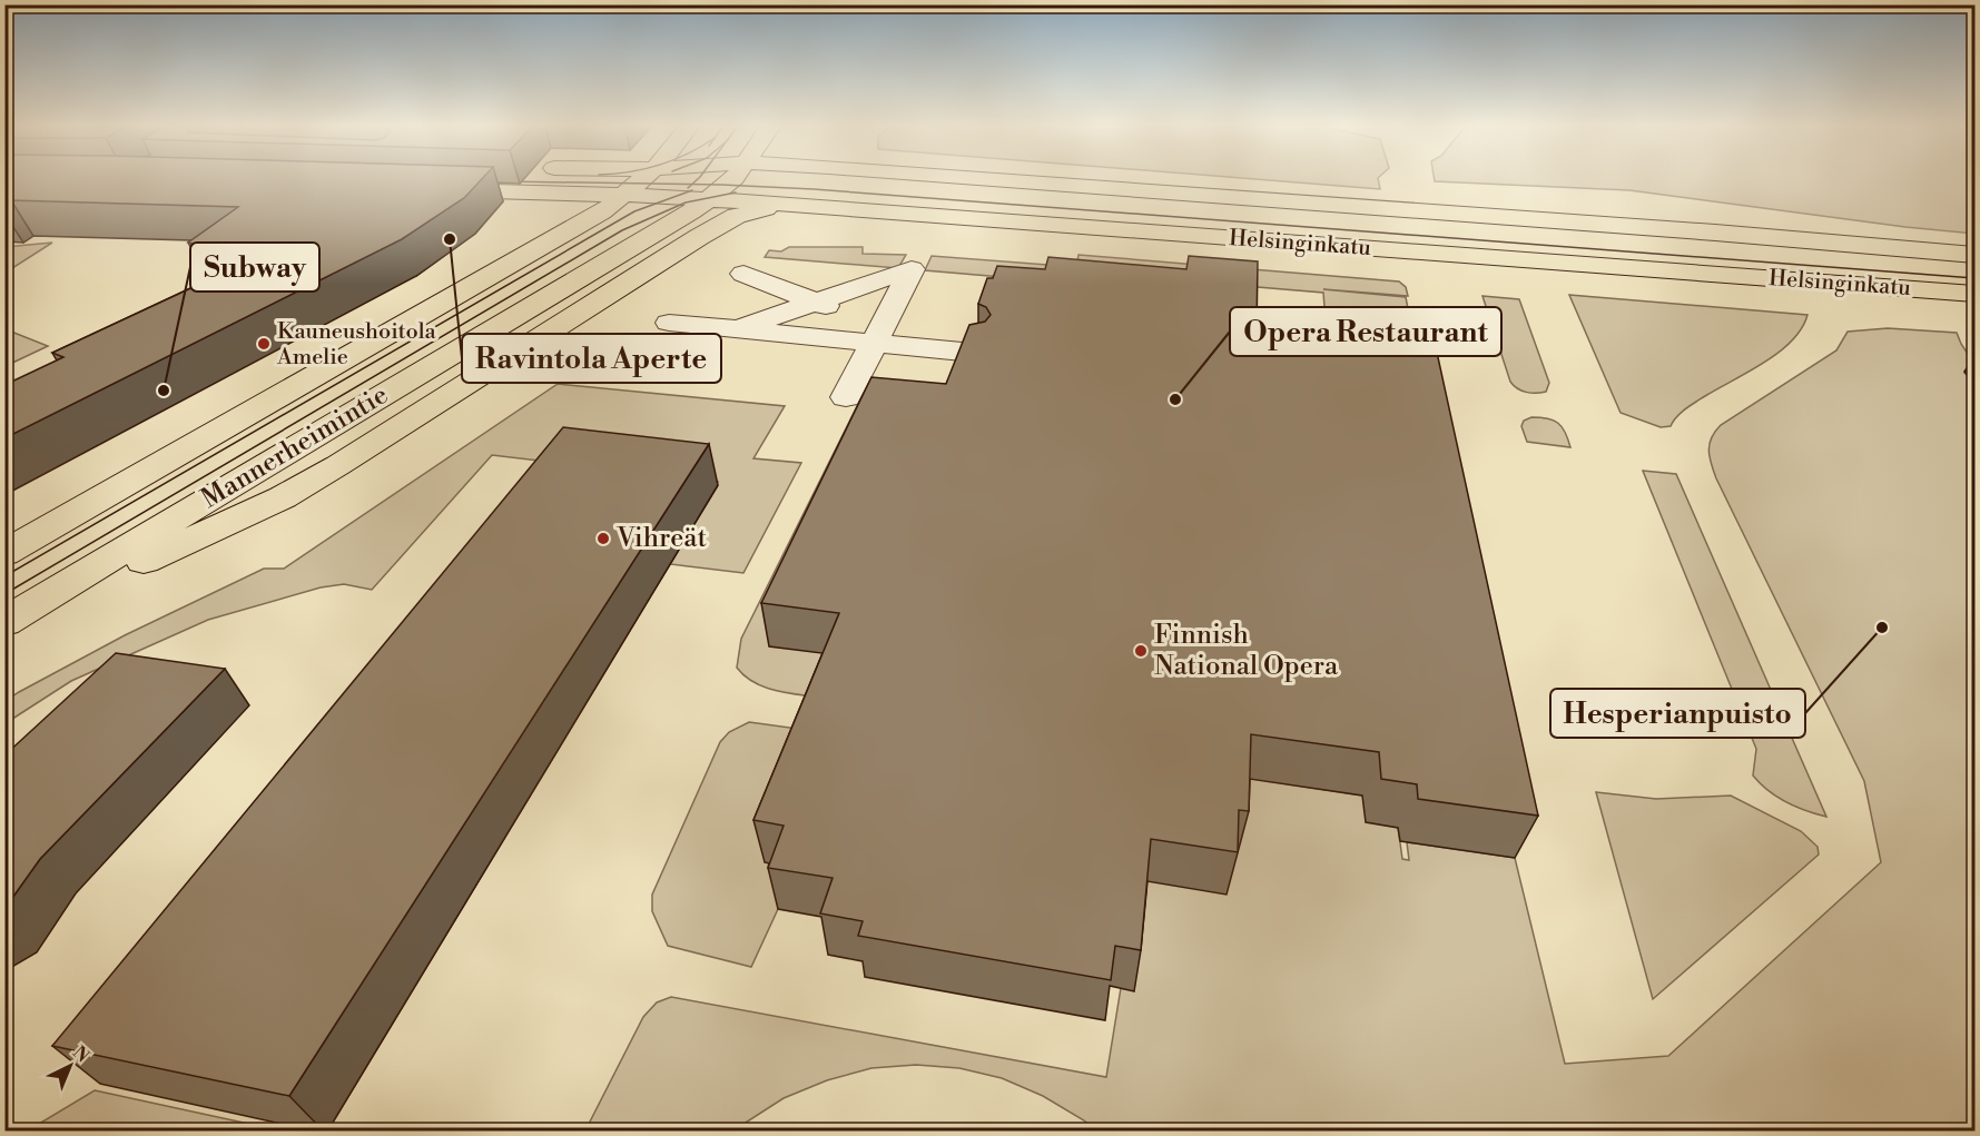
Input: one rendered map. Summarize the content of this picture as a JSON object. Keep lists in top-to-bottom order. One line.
{"streets":{"main road":["Helsinginkatu","Mannerheimintie"]},"crossings":[["Helsinginkatu","Mannerheimintie"]],"places":["Ravintola Aperte","Kauneushoitola Amelie","Subway","Opera Restaurant","Vihreät","Hesperianpuisto","Finnish National Opera"],"north":"top right"}
